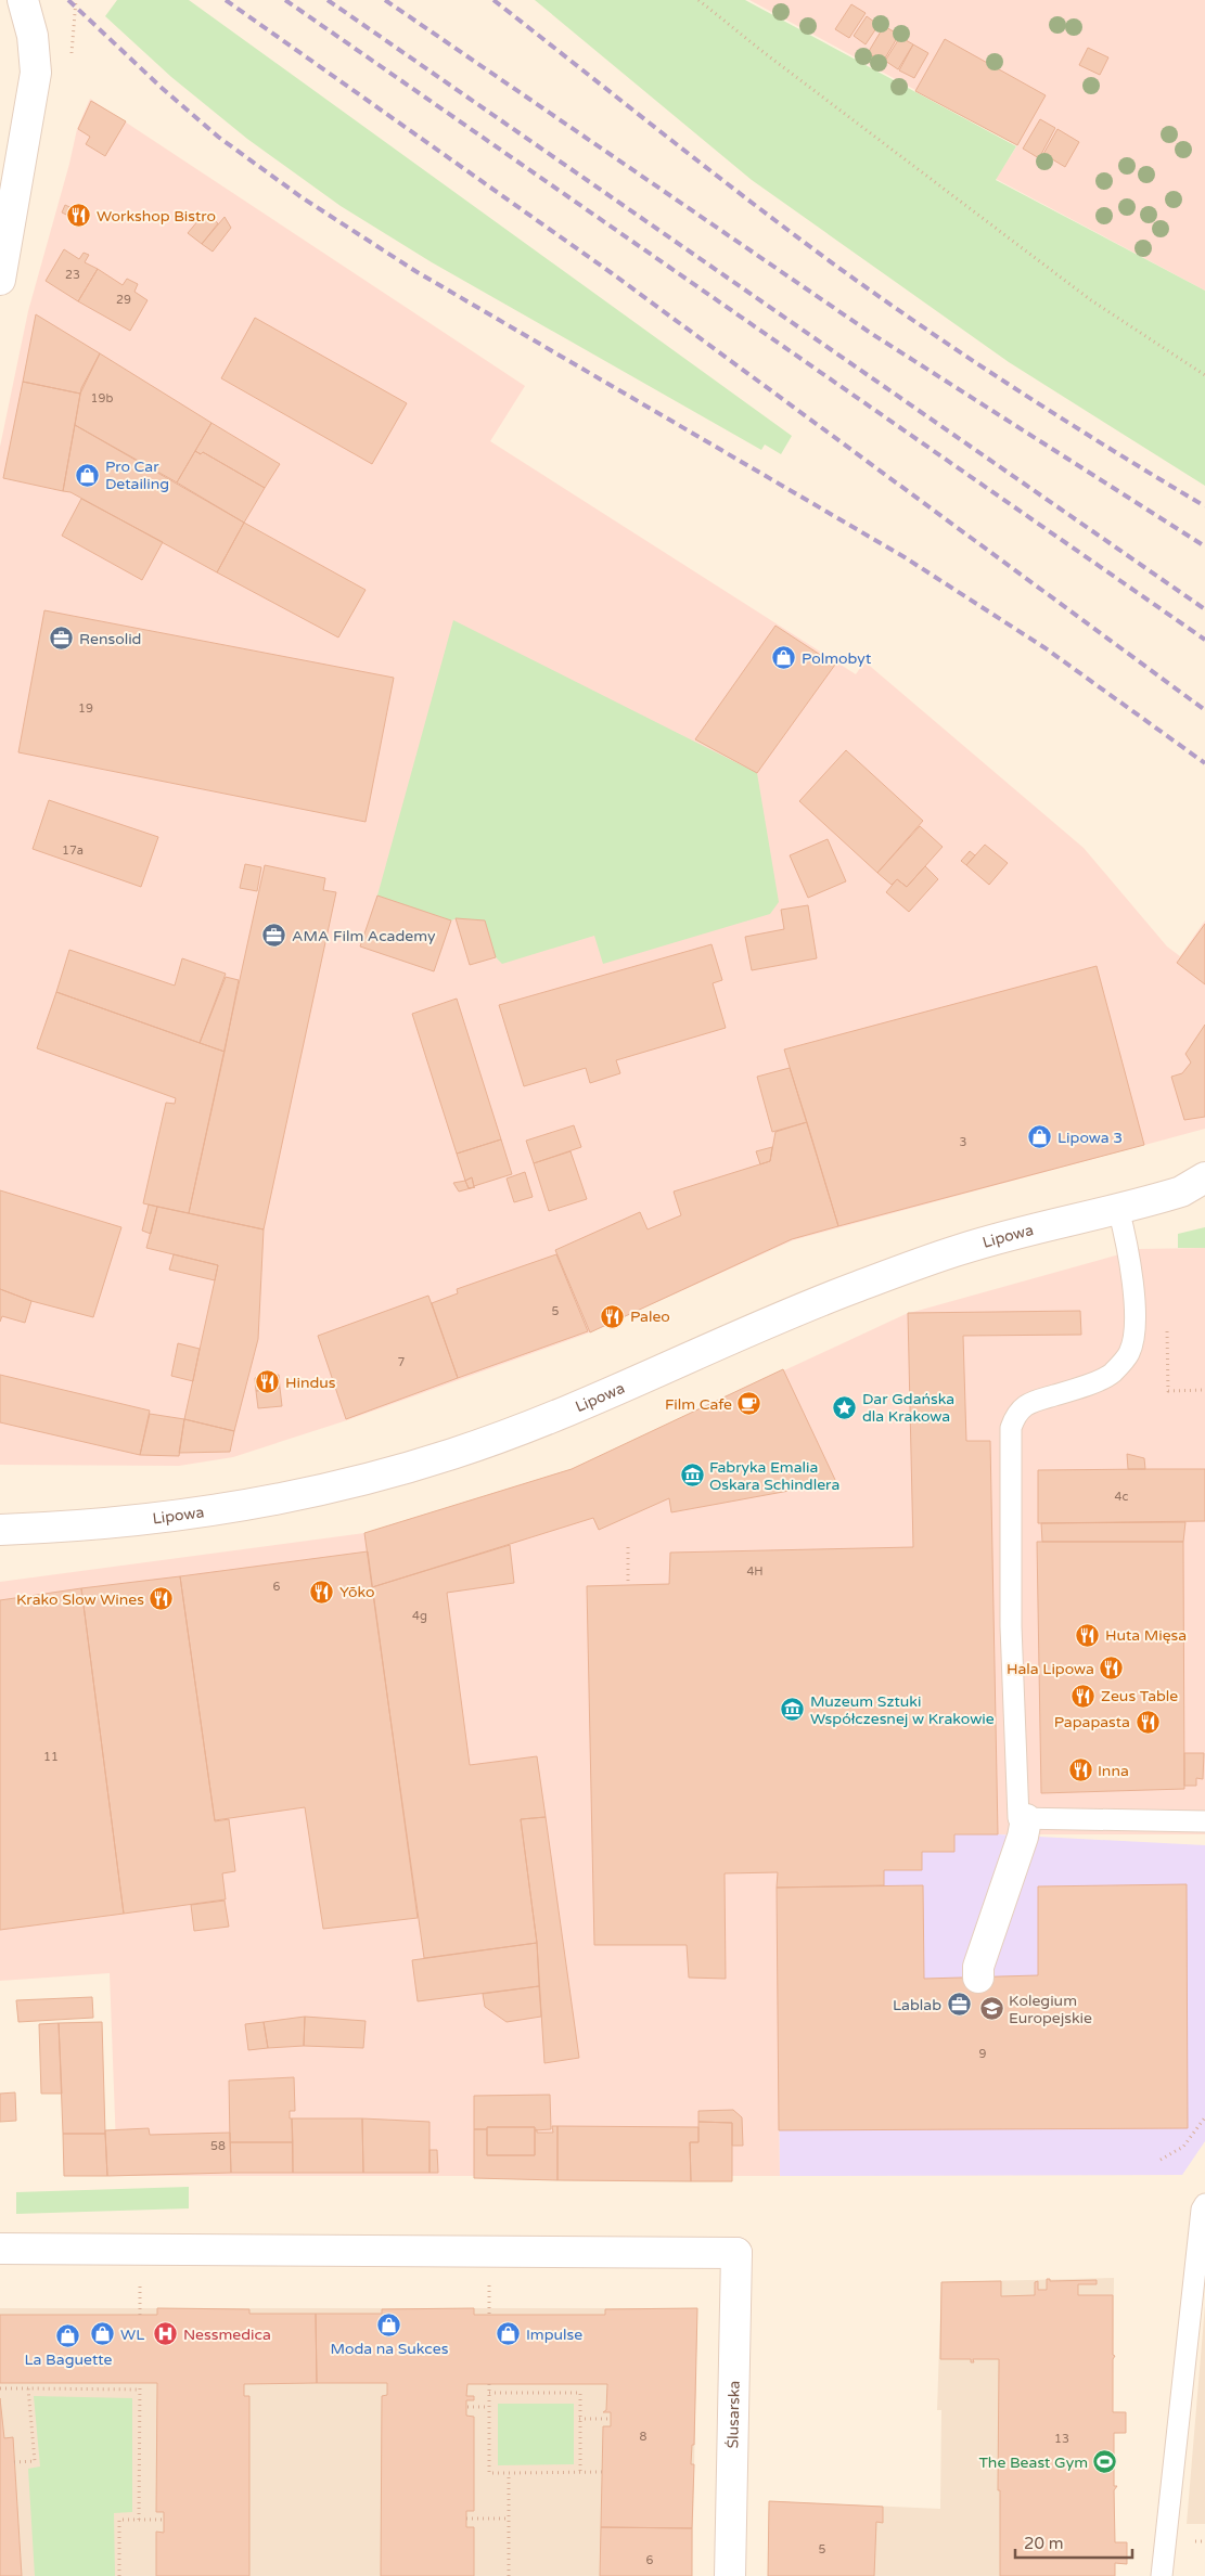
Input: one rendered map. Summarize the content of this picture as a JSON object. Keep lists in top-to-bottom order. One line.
{"streets":{"street":["Lipowa","Ślusarska"]},"places":{"restaurant":["Workshop Bistro","Paleo","Hindus","Yōko","Krako Slow Wines","Huta Mięsa","Hala Lipowa","Zeus Table","Papapasta","Inna"],"shop":["Pro Car Detailing","Polmobyt","Lipowa 3","Moda na Sukces","WL","Impulse","La Baguette"],"office":["Rensolid","AMA Film Academy","Lablab"],"cafe":["Film Cafe"],"place":["Dar Gdańska dla Krakowa"],"museum":["Fabryka Emalia Oskara Schindlera","Muzeum Sztuki Współczesnej w Krakowie"],"school or university":["Kolegium Europejskie"],"hospital":["Nessmedica"],"sports":["The Beast Gym"]},"house_numbers":["23","29","19b","19","17a","3","5","7","4c","4H","6","4g","11","9","58","8","13","5","6"],"scale_bar":"20 m"}
